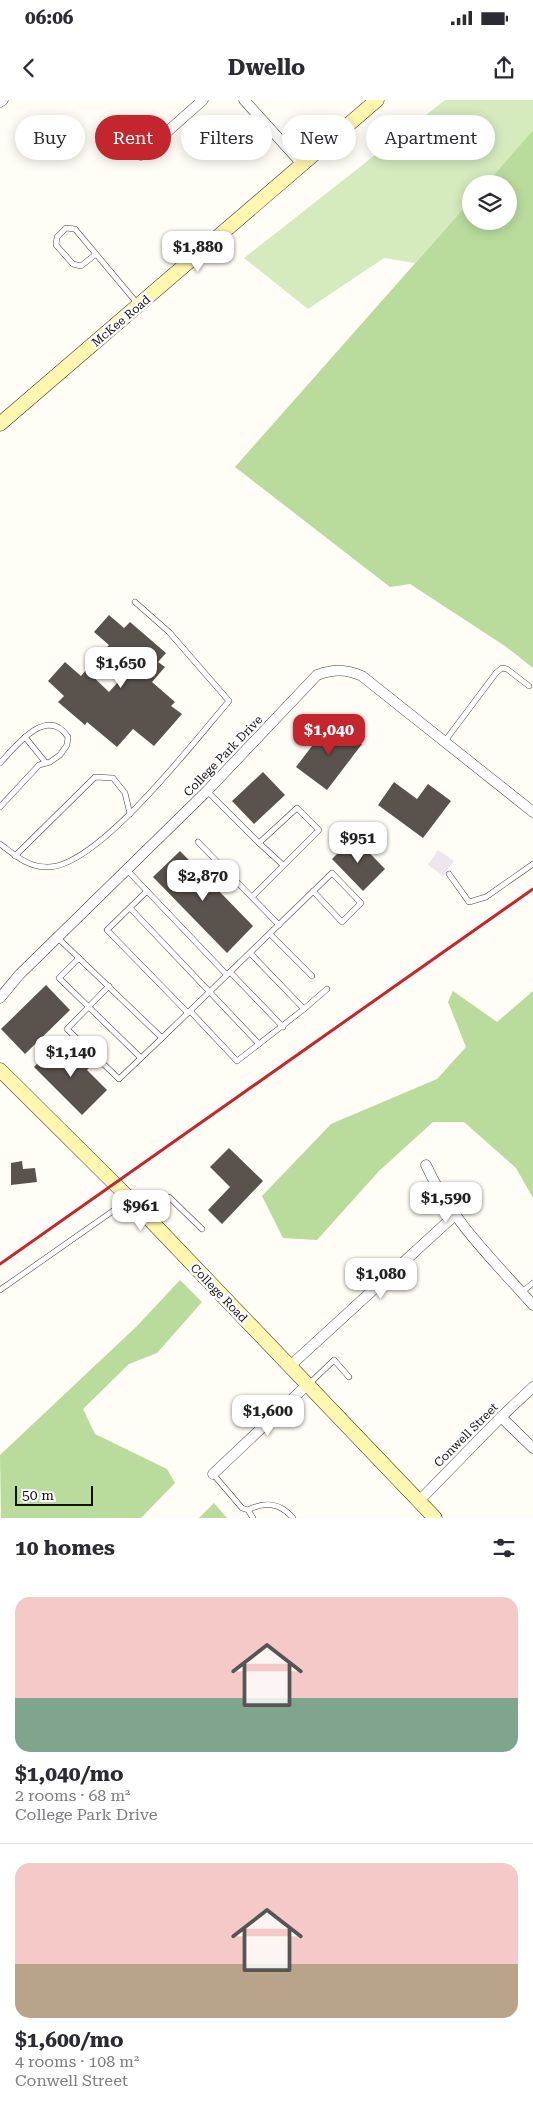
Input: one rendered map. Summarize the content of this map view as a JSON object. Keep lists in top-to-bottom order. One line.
{"streets":{"street":["McKee Road","College Park Drive","College Road","Conwell Street"]},"crossings":[["College Road","Conwell Street"]],"scale_bar":"50 m","page":{"status":"06:06","header":"Dwello","chip":["Buy","Rent","Filters","New","Apartment"],"price":["$1,880","$1,650","$1,040","$951","$2,870","$1,140","$1,590","$961","$1,080","$1,600"],"scale":"50 m","heading":"10 homes","list":[{"name":"$1,040/mo","note":"2 rooms · 68 m² · College Park Drive"},{"name":"$1,600/mo","note":"4 rooms · 108 m² · Conwell Street"}]}}
